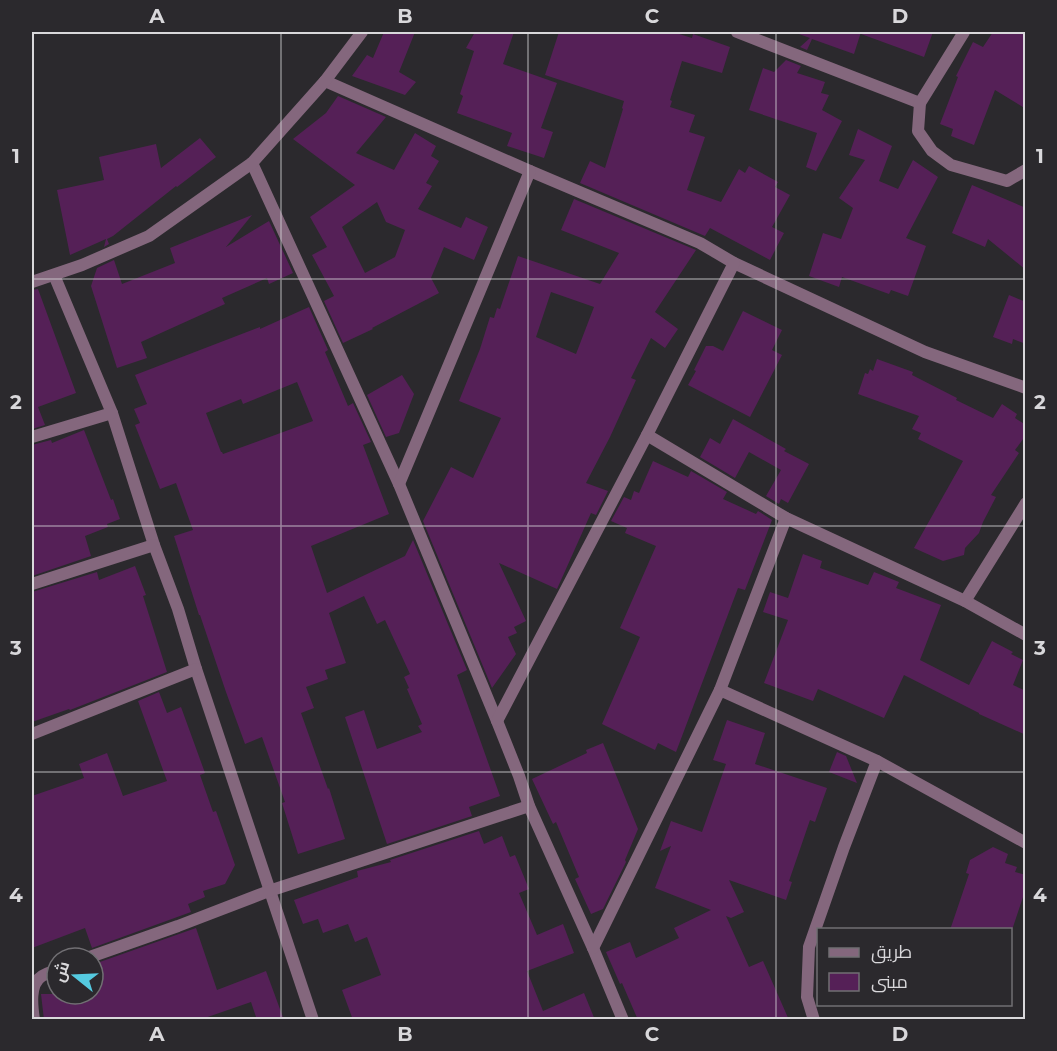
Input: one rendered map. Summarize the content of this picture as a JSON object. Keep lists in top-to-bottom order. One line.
{"legend":["طريق","مبنى"],"north":"left","grid":{"columns":["A","B","C","D"],"rows":["1","2","3","4"]}}
